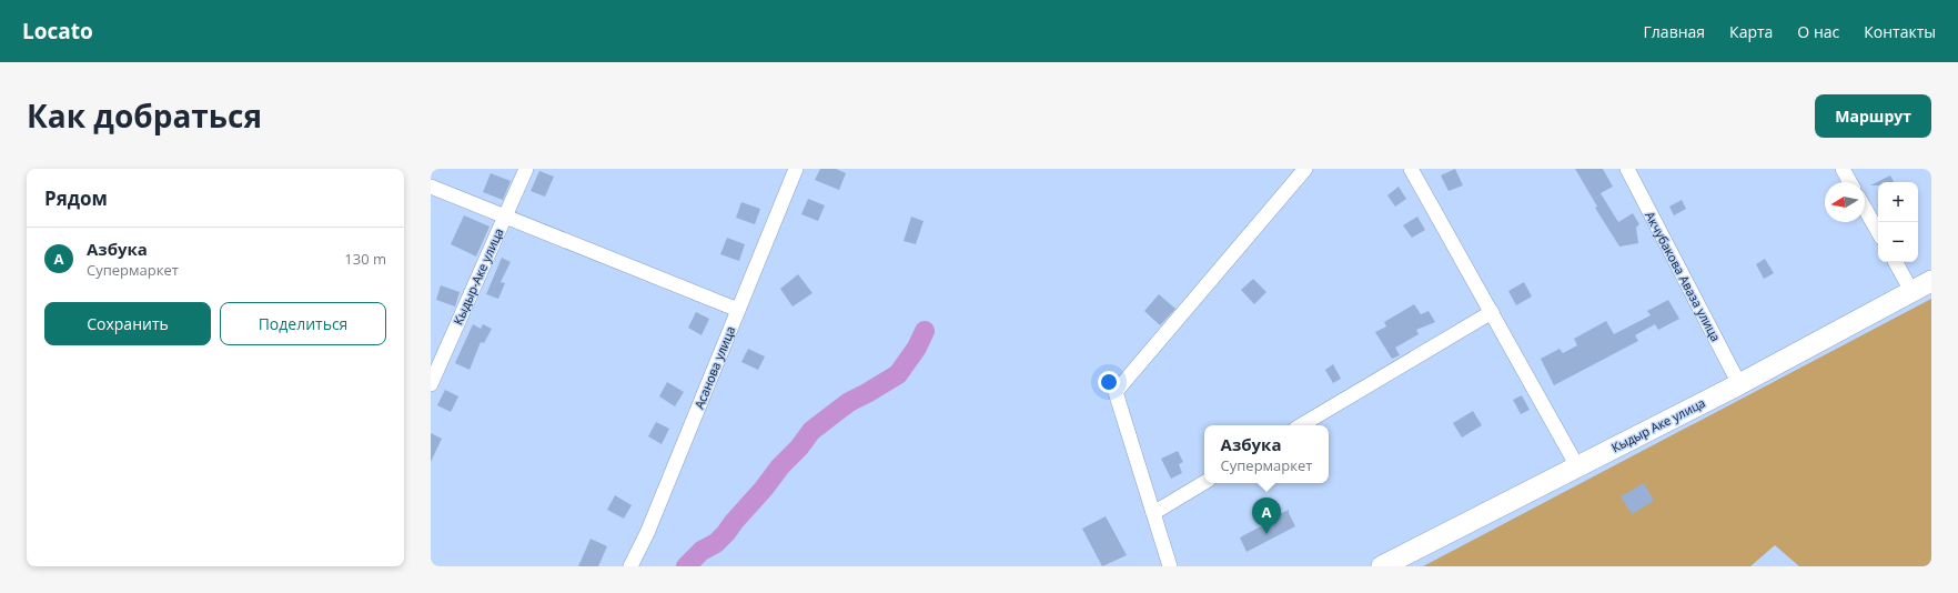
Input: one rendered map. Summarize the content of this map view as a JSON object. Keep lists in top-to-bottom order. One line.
{"streets":{"highway":["Кыдыр Аке улица"],"street":["Кыдыр-Аке улица","Акчубакова Аваза улица","Асанова улица"]},"crossings":[["Акчубакова Аваза улица","Кыдыр Аке улица"]],"north":"left","page":{"header":"Locato","nav":["Главная","Карта","О нас","Контакты"],"title":"Как добраться","buttons":["Маршрут",["Сохранить","Поделиться"]],"heading":"Рядом","map_buttons":["+","−"],"list":[{"mark":"A","name":"Азбука","note":"Супермаркет","value":"130 m"}],"popup":["Азбука","Супермаркет"],"pins":"A"}}
